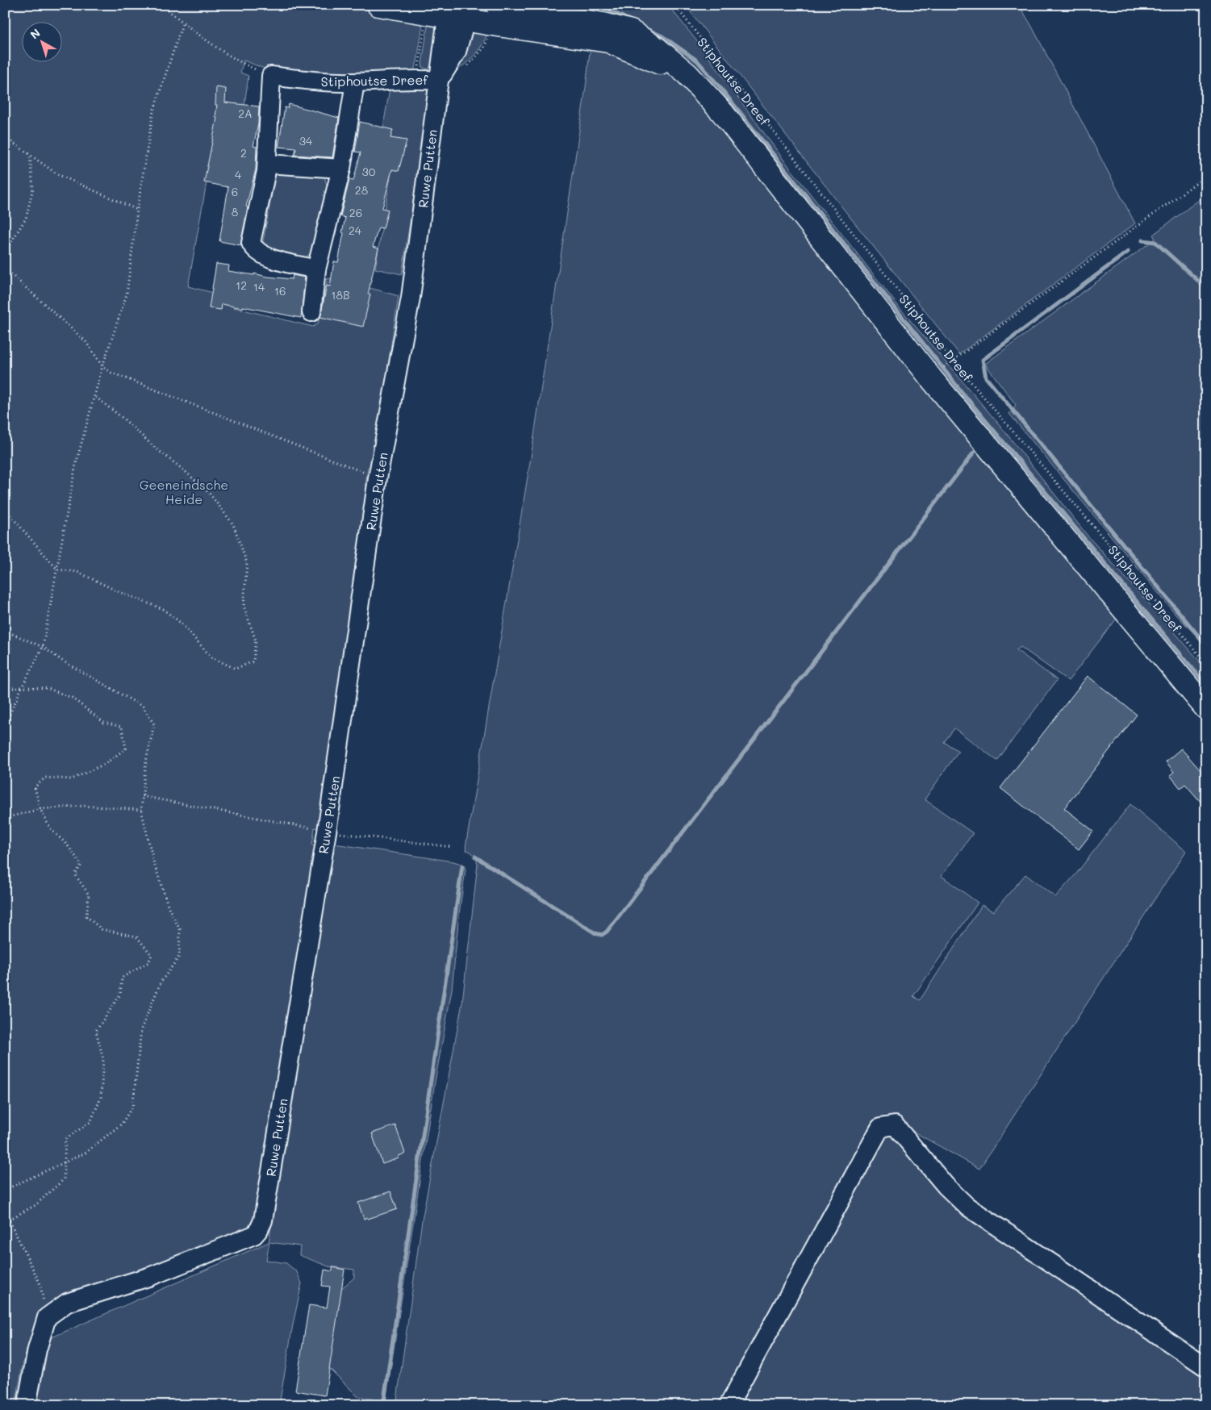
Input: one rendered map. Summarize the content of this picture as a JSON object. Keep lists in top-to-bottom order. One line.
{"streets":{"main road":["Stiphoutse Dreef"],"street":["Ruwe Putten"]},"crossings":[["Stiphoutse Dreef","Ruwe Putten"]],"parks":["Geeneindsche Heide"],"house_numbers":["2A","34","2","30","4","28","6","8","26","24","12","14","16","18B"],"north":"top left"}
